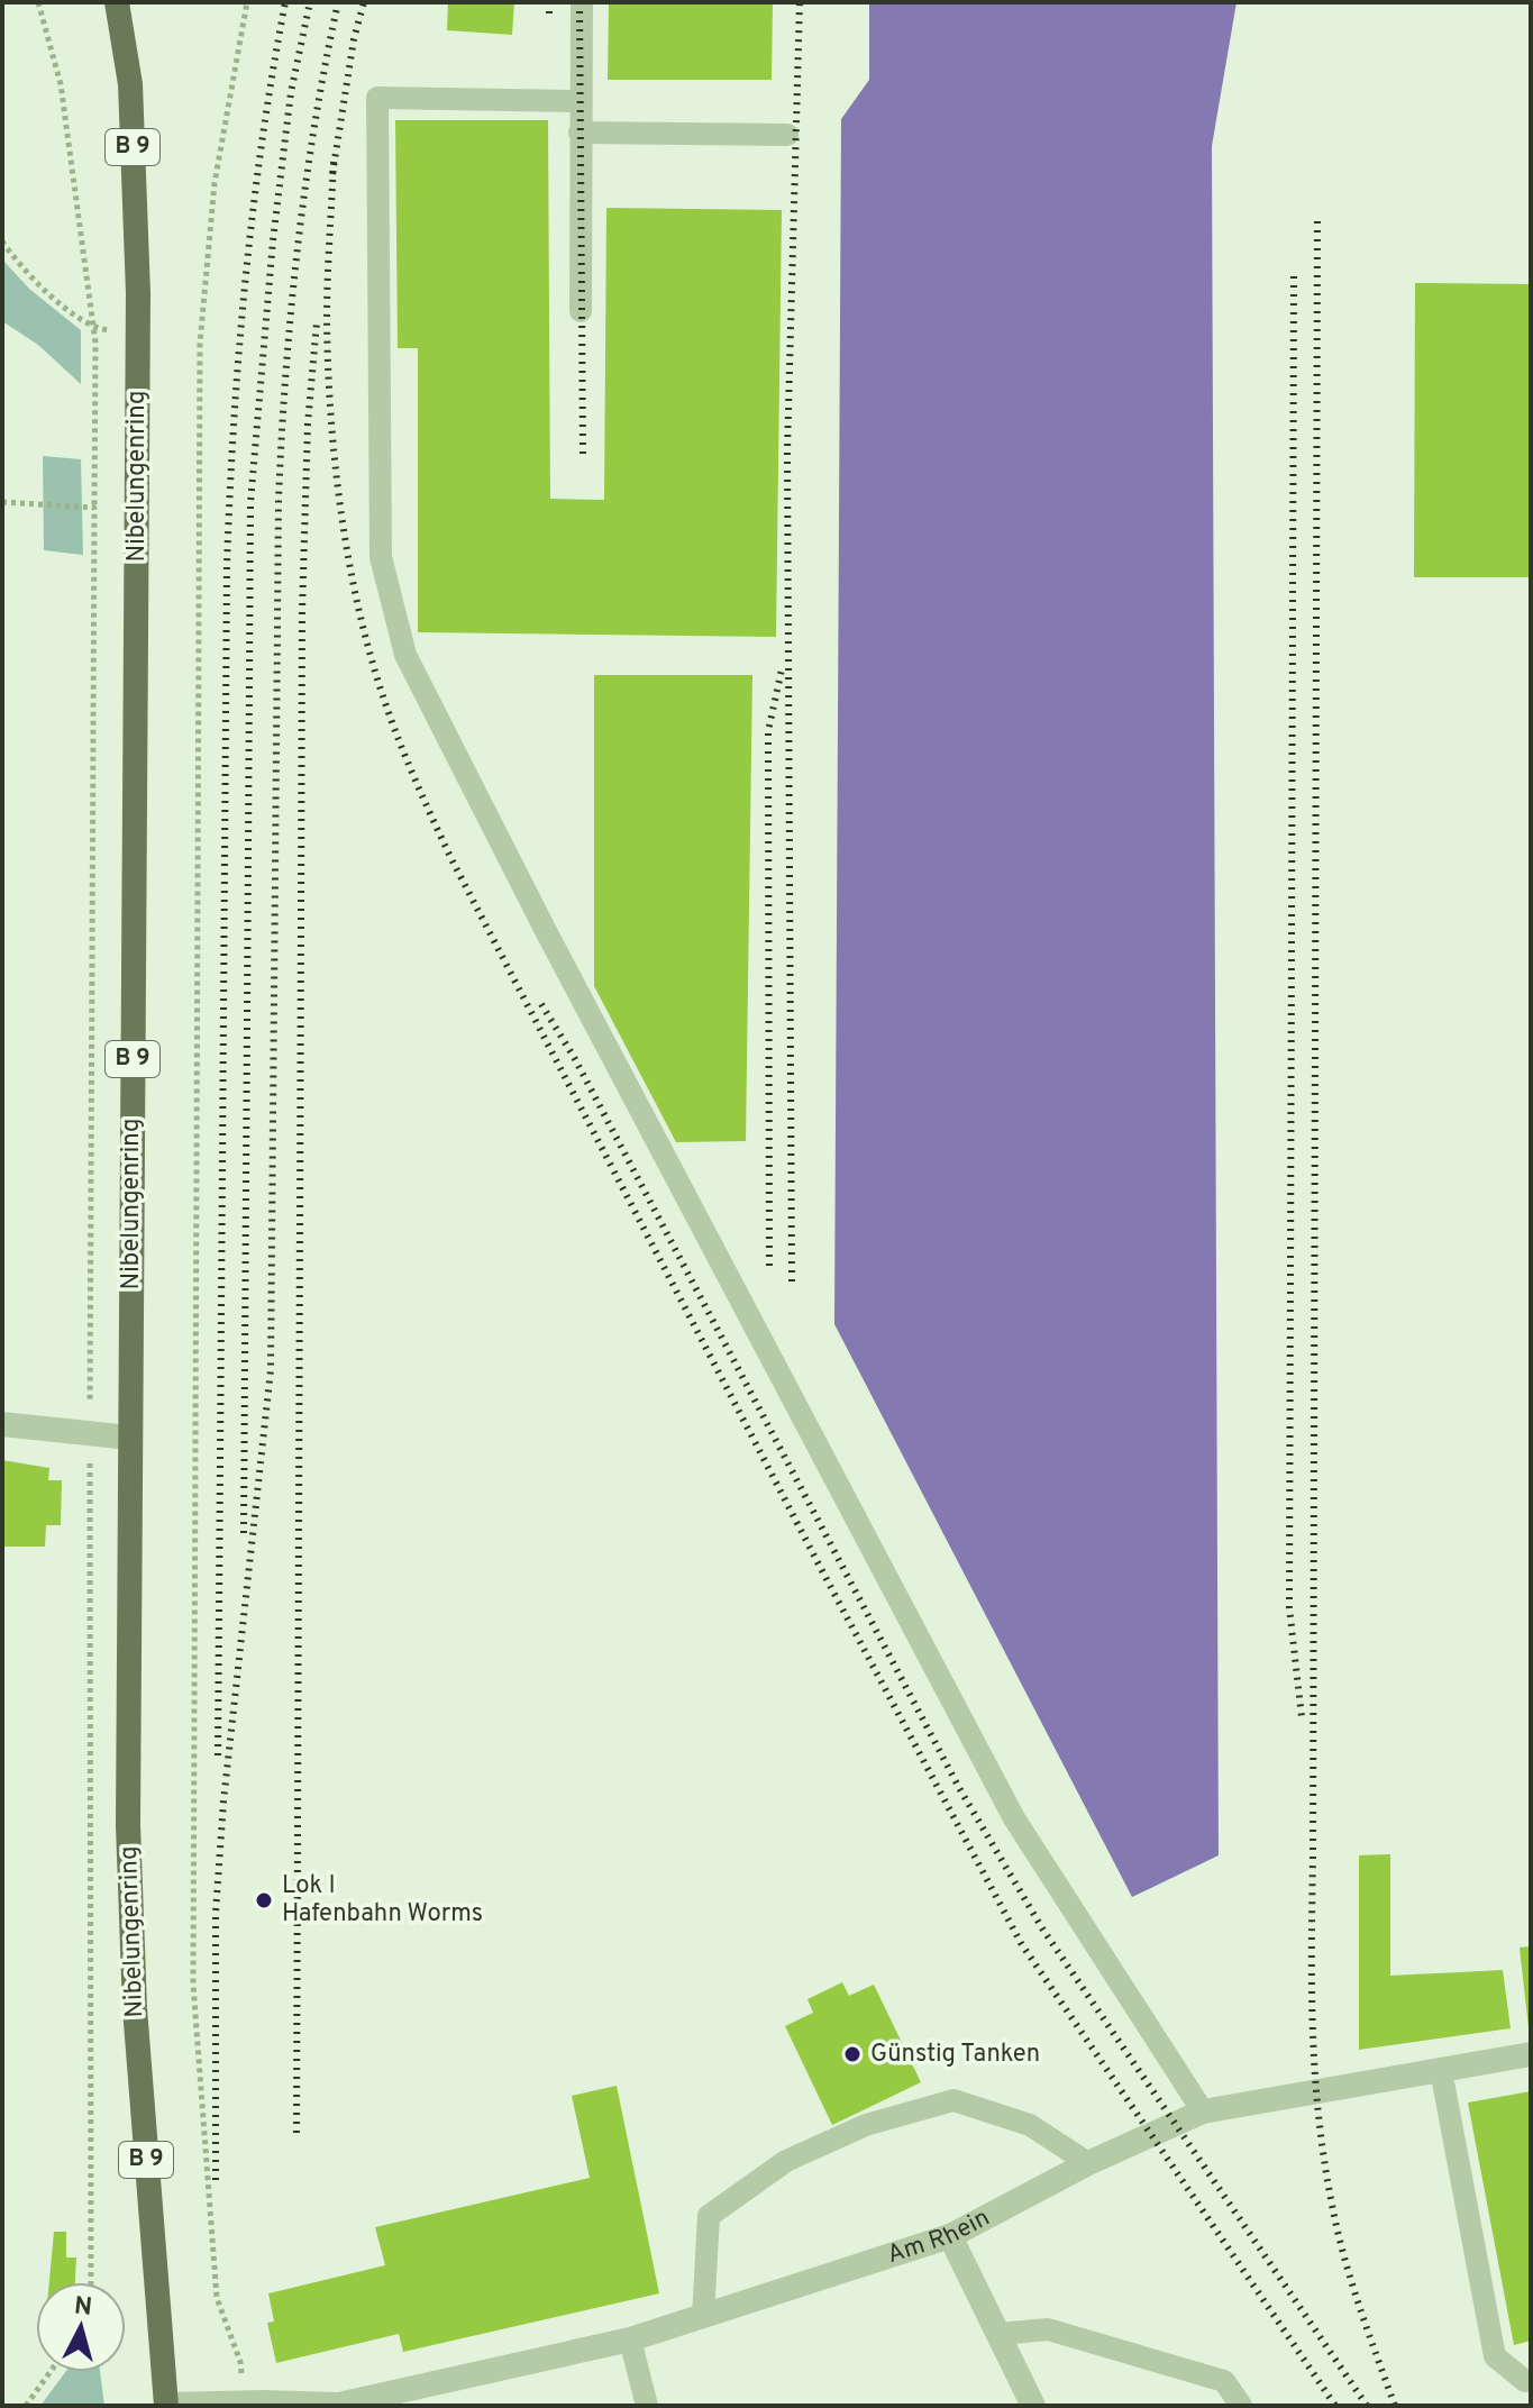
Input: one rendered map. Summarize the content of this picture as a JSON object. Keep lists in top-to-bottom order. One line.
{"streets":{"main road":["B 9","Nibelungenring"],"street":["Am Rhein"]},"crossings":[["Nibelungenring","Am Rhein"]],"places":["Lok I Hafenbahn Worms","Günstig Tanken"],"north":"top"}
